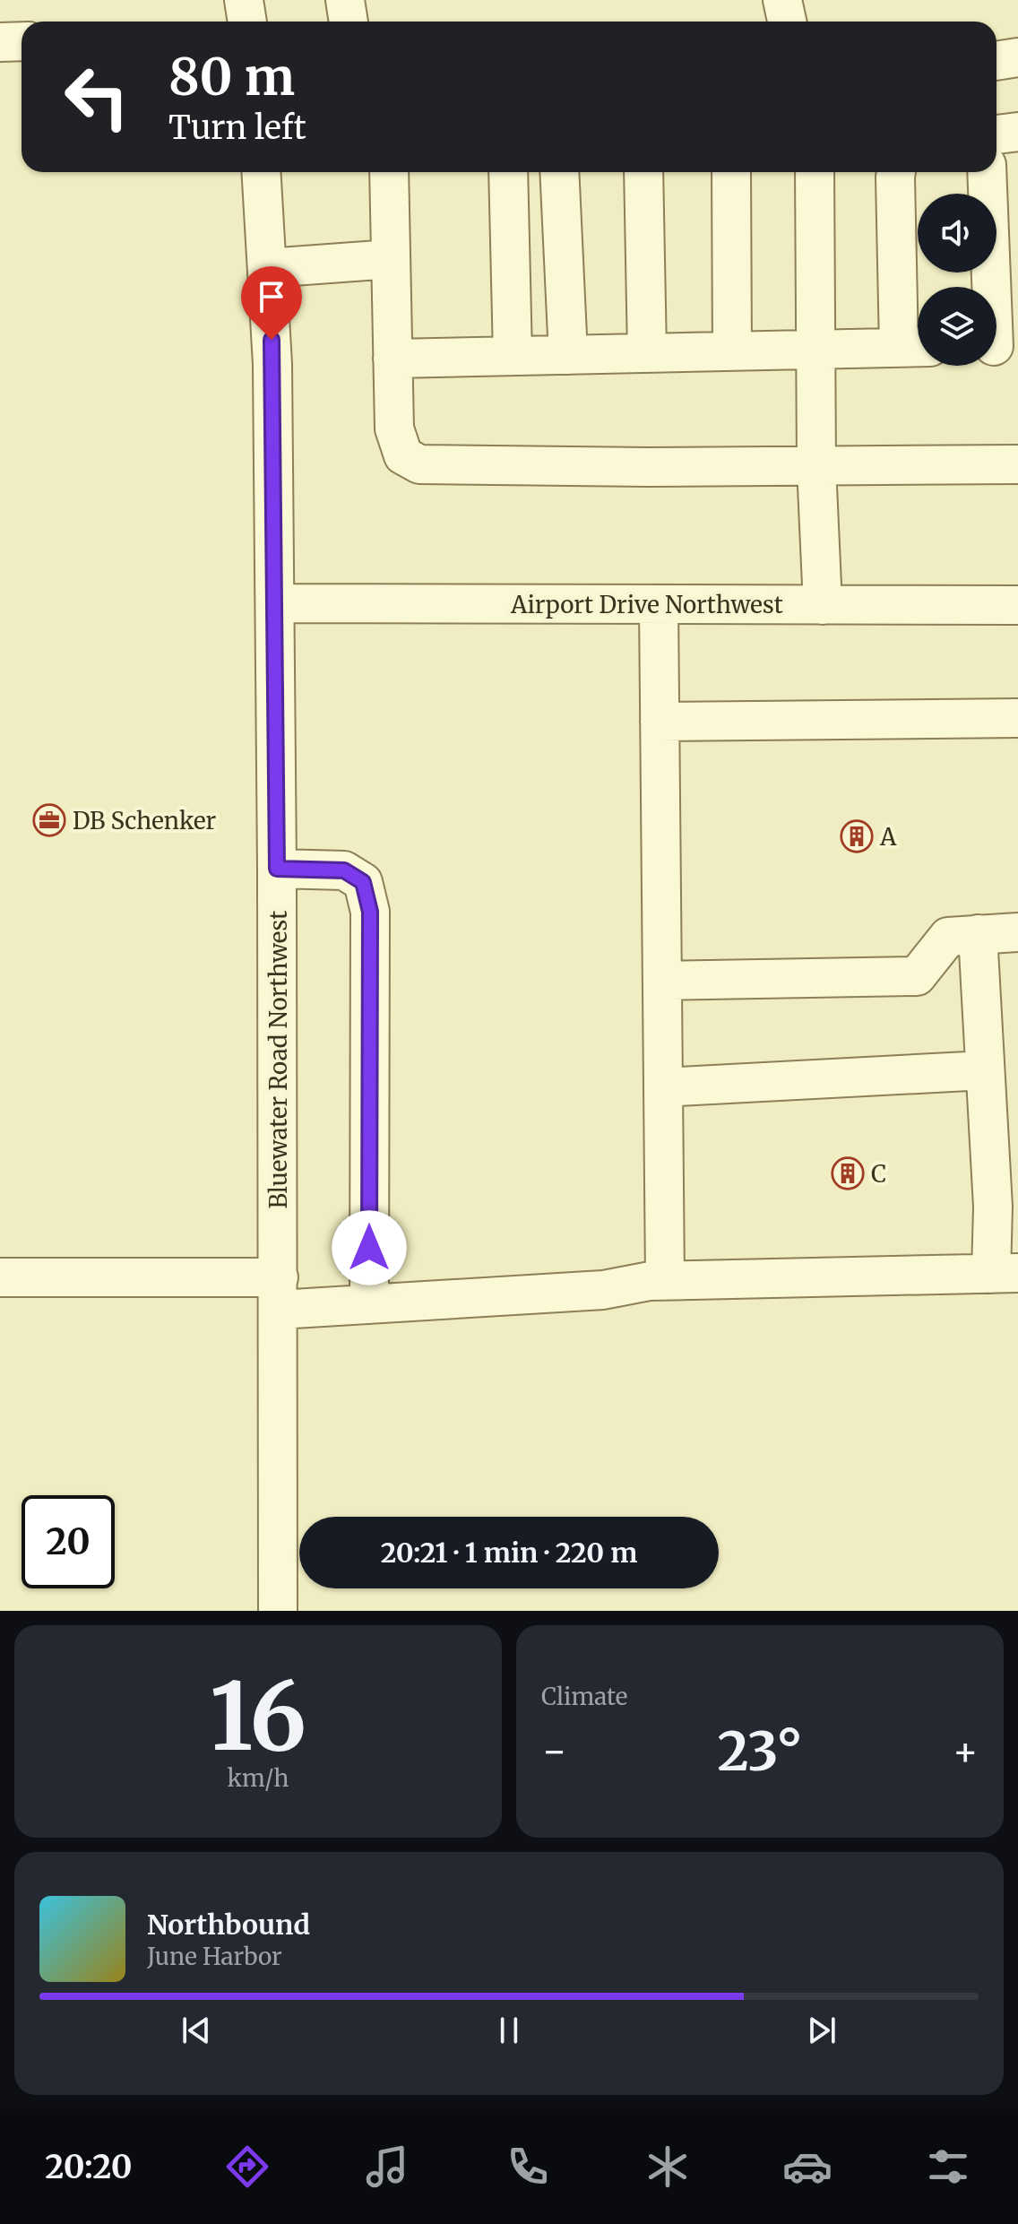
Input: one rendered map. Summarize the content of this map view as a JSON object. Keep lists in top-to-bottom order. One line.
{"streets":{"street":["Airport Drive Northwest","Bluewater Road Northwest"]},"crossings":[["Airport Drive Northwest","Bluewater Road Northwest"]],"places":{"office":["DB Schenker"],"building":["A","C"]},"page":{"turn":["80 m","Turn left"],"limit":"20","trip":"20:21 · 1 min · 220 m","tile":[["16","km/h"],"Climate"],"heat":["−","23°","+"],"song":["Northbound","June Harbor"],"tabs":"20:20"}}
